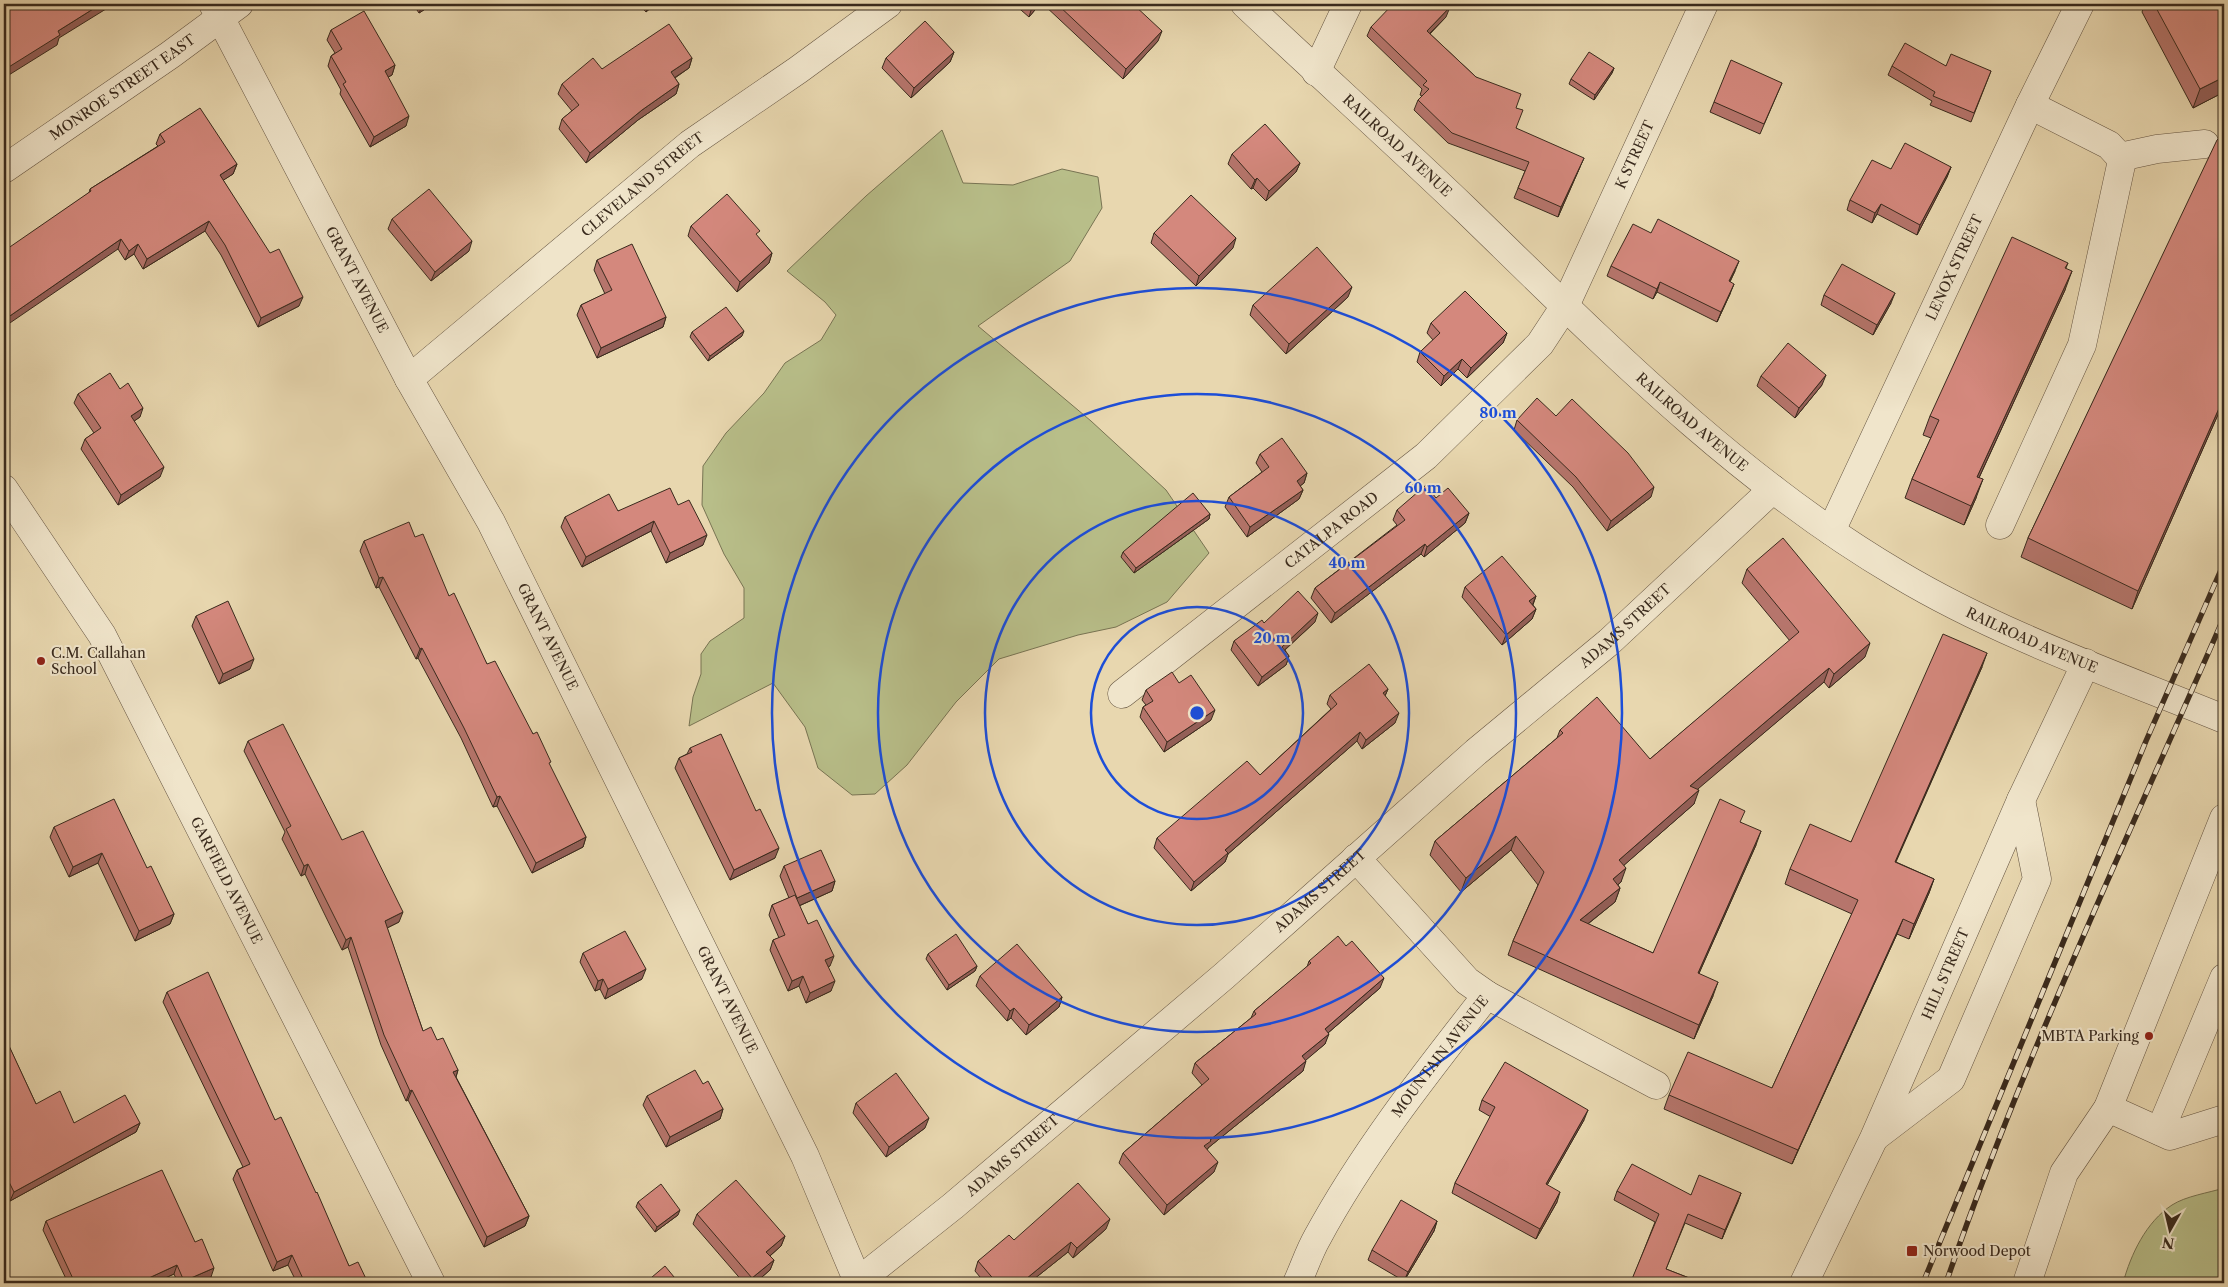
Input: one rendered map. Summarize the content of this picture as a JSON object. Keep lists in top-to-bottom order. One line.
{"streets":{"street":["MONROE STREET EAST","RAILROAD AVENUE","K STREET","CLEVELAND STREET","LENOX STREET","GRANT AVENUE","CATALPA ROAD","ADAMS STREET","GARFIELD AVENUE","HILL STREET","MOUNTAIN AVENUE"]},"crossings":[["MONROE STREET EAST","GRANT AVENUE"],["RAILROAD AVENUE","K STREET"],["RAILROAD AVENUE","LENOX STREET"],["RAILROAD AVENUE","CATALPA ROAD"],["RAILROAD AVENUE","ADAMS STREET"],["RAILROAD AVENUE","HILL STREET"],["K STREET","CATALPA ROAD"],["CLEVELAND STREET","GRANT AVENUE"],["GRANT AVENUE","ADAMS STREET"],["ADAMS STREET","MOUNTAIN AVENUE"]],"places":{"other":["C.M. Callahan School","MBTA Parking"],"transit":["Norwood Depot"]},"north":"bottom","rings":["80 m","60 m","40 m","20 m"]}
